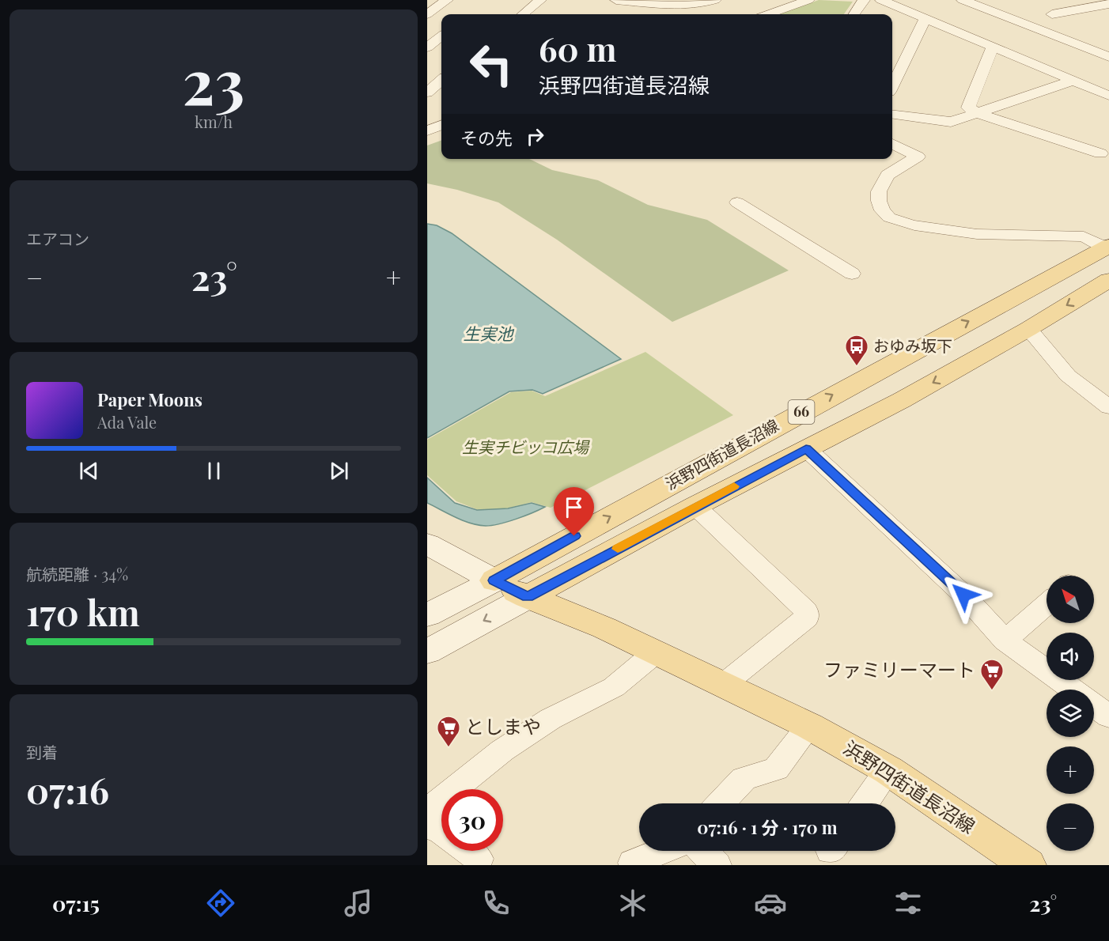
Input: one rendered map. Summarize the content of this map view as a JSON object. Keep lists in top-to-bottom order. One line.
{"streets":{"main road":["66","浜野四街道長沼線"]},"water":["生実池"],"parks":["生実チビッコ広場"],"places":{"bus stop":["おゆみ坂下"],"supermarket":["ファミリーマート","としまや"]},"north":"top left","page":{"tile":[["23","km/h"],"エアコン",["航続距離 · 34%","170 km"],["到着","07:16"]],"turn":["60 m","浜野四街道長沼線"],"then":"その先","heat":["−","23°","+"],"song":["Paper Moons","Ada Vale"],"map_buttons":["+","−"],"limit":"30","trip":"07:16 · 1 分 · 170 m","tabs":["07:15","23°"]}}
